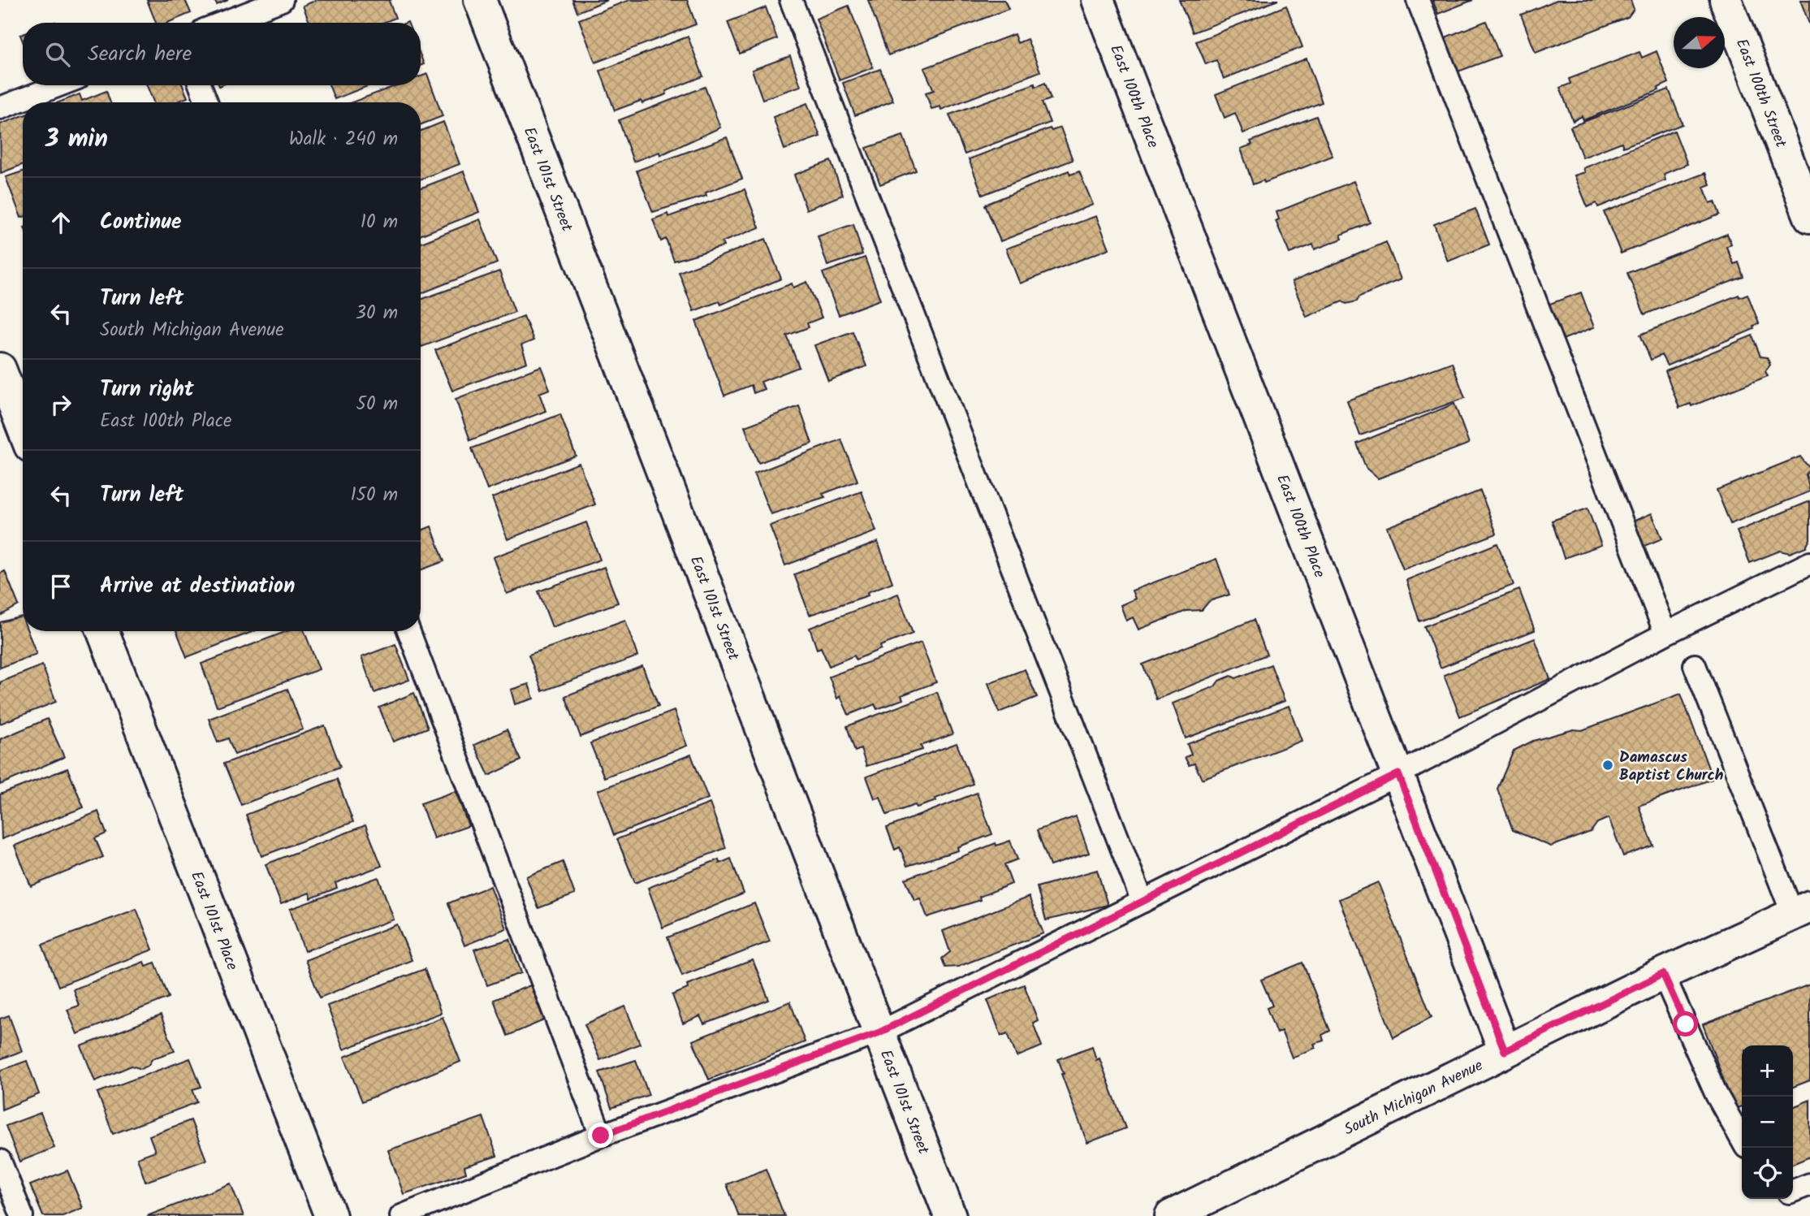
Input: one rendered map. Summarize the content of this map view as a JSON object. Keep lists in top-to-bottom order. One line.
{"streets":{"street":["East 100th Street","East 100th Place","East 101st Street","East 101st Place","South Michigan Avenue"]},"crossings":[["East 100th Place","South Michigan Avenue"]],"places":["Damascus Baptist Church"],"north":"right","page":{"search":"Search here","heading":["3 min","Walk · 240 m"],"list":[["Continue","10 m"],["Turn left","South Michigan Avenue","30 m"],["Turn right","East 100th Place","50 m"],["Turn left","150 m"],"Arrive at destination"],"map_buttons":["+","−"]}}
